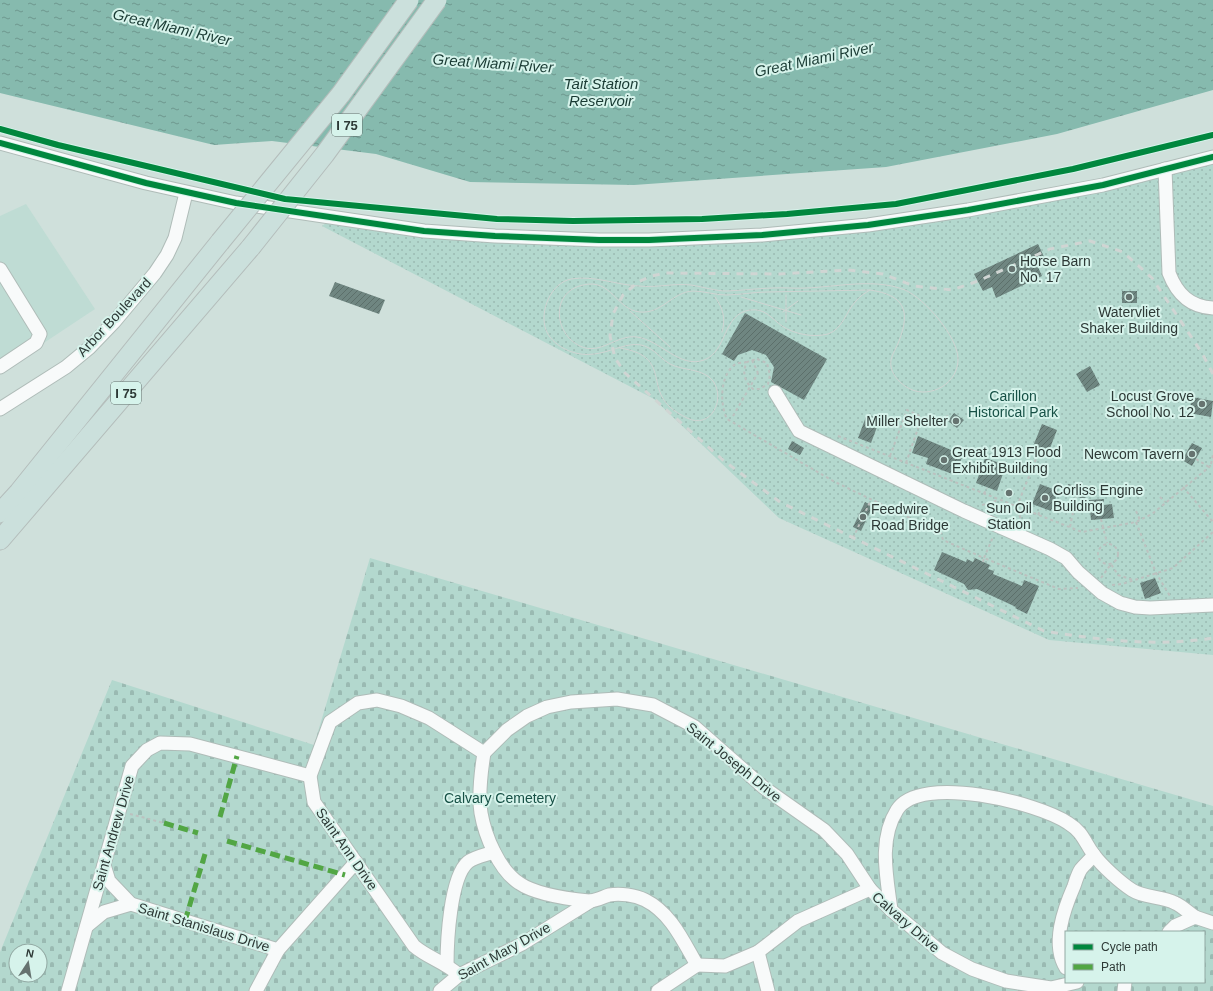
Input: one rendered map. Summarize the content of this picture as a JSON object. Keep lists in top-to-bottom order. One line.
{"streets":{"highway":["I 75"],"street":["Arbor Boulevard","Saint Joseph Drive","Saint Andrew Drive","Saint Ann Drive","Calvary Drive","Saint Stanislaus Drive","Saint Mary Drive"]},"crossings":[["Saint Joseph Drive","Saint Ann Drive"],["Saint Joseph Drive","Calvary Drive"],["Saint Andrew Drive","Saint Ann Drive"],["Saint Andrew Drive","Saint Stanislaus Drive"],["Saint Ann Drive","Saint Mary Drive"]],"water":["Great Miami River","Tait Station Reservoir"],"parks":["Carillon Historical Park","Calvary Cemetery"],"places":["Horse Barn No. 17","Watervliet Shaker Building","Locust Grove School No. 12","Miller Shelter","Newcom Tavern","Great 1913 Flood Exhibit Building","Sun Oil Station","Corliss Engine Building","Feedwire Road Bridge"],"legend":["Cycle path","Path"],"north":"top"}
